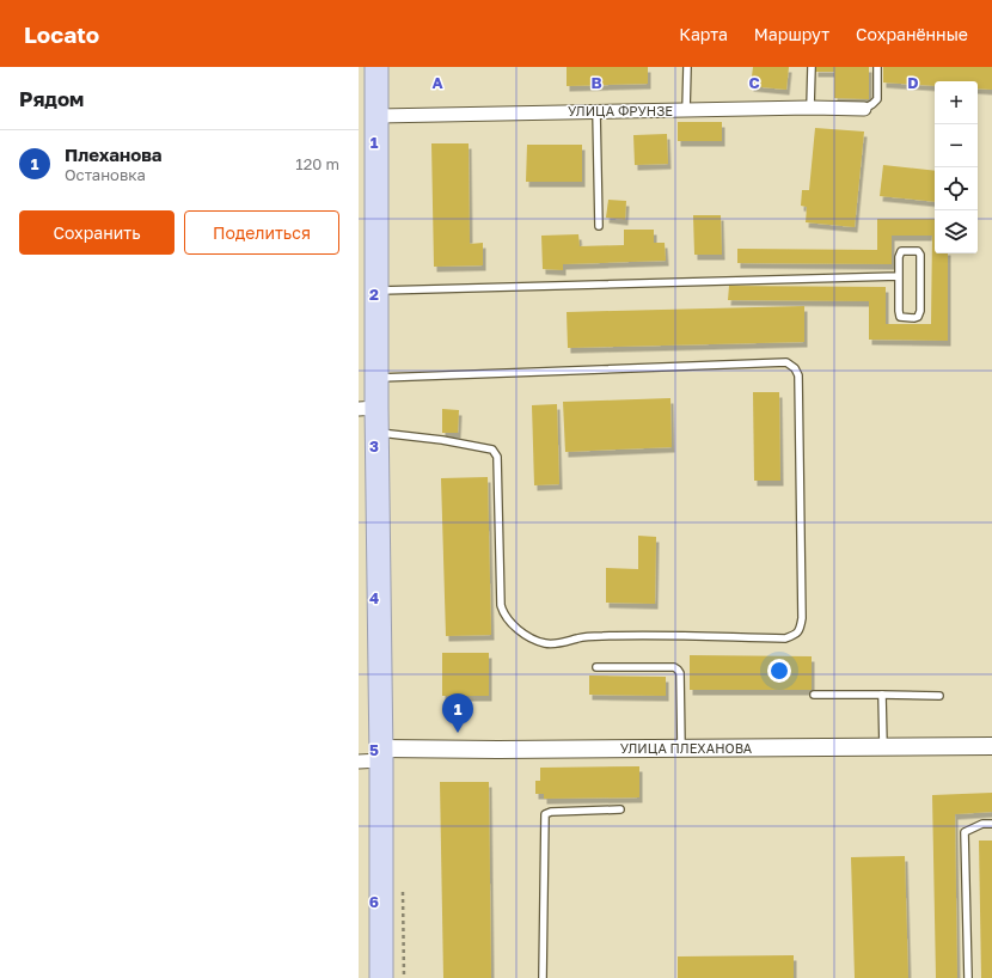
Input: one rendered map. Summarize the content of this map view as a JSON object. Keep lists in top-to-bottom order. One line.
{"streets":{"street":["УЛИЦА ФРУНЗЕ","УЛИЦА ПЛЕХАНОВА"]},"page":{"header":"Locato","nav":["Карта","Маршрут","Сохранённые"],"heading":"Рядом","map_buttons":["+","−"],"list":[{"mark":"1","name":"Плеханова","note":"Остановка","value":"120 m"}],"buttons":["Сохранить","Поделиться"],"pins":"1"},"grid":{"columns":["A","B","C","D"],"rows":["1","2","3","4","5","6"]}}
